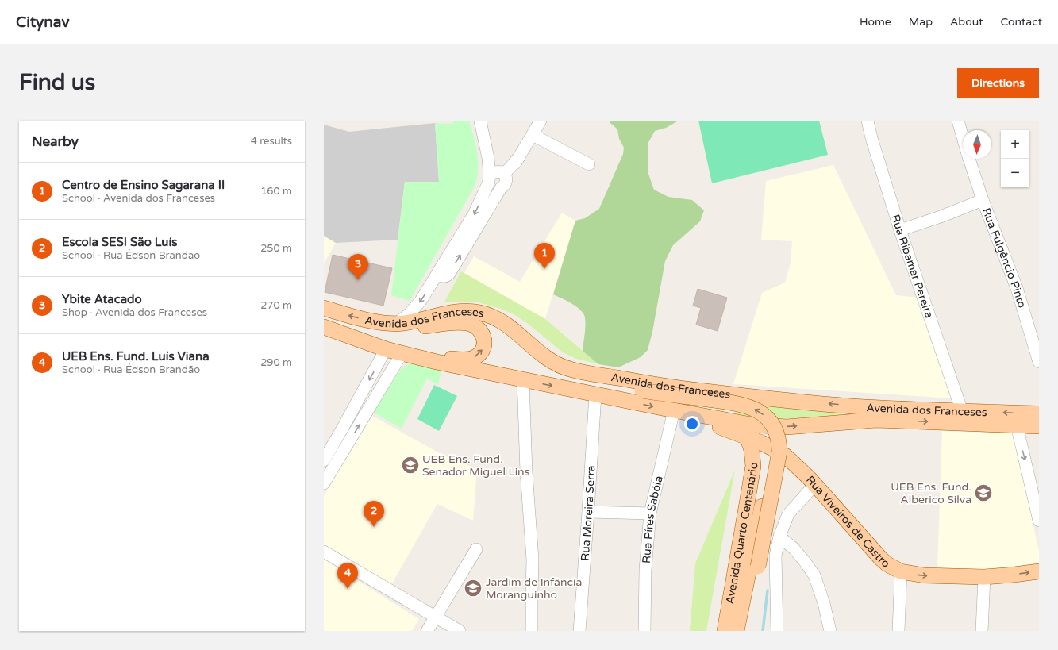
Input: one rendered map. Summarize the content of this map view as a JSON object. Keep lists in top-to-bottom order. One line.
{"streets":{"main road":["Avenida dos Franceses","Rua Viveiros de Castro","Avenida Quarto Centenário"],"street":["Rua Fulgêncio Pinto","Rua Ribamar Pereira","Rua Moreira Serra","Rua Píres Sabóia"]},"crossings":[["Rua Ribamar Pereira","Avenida dos Franceses"],["Avenida dos Franceses","Rua Moreira Serra"],["Avenida dos Franceses","Rua Píres Sabóia"],["Avenida dos Franceses","Rua Viveiros de Castro"],["Rua Píres Sabóia","Rua Viveiros de Castro"],["Rua Viveiros de Castro","Avenida Quarto Centenário"]],"places":{"school or university":["UEB Ens. Fund. Senador Miguel Lins","UEB Ens. Fund. Alberico Silva","Jardim de Infância Moranguinho"]},"north":"bottom","page":{"header":"Citynav","nav":["Home","Map","About","Contact"],"buttons":"Directions","title":"Find us","heading":["Nearby","4 results"],"map_buttons":["+","−"],"list":[{"mark":"1","name":"Centro de Ensino Sagarana II","note":"School · Avenida dos Franceses","value":"160 m"},{"mark":"2","name":"Escola SESI São Luís","note":"School · Rua Édson Brandão","value":"250 m"},{"mark":"3","name":"Ybite Atacado","note":"Shop · Avenida dos Franceses","value":"270 m"},{"mark":"4","name":"UEB Ens. Fund. Luís Viana","note":"School · Rua Édson Brandão","value":"290 m"}],"pins":["1","3","2","4"]}}
